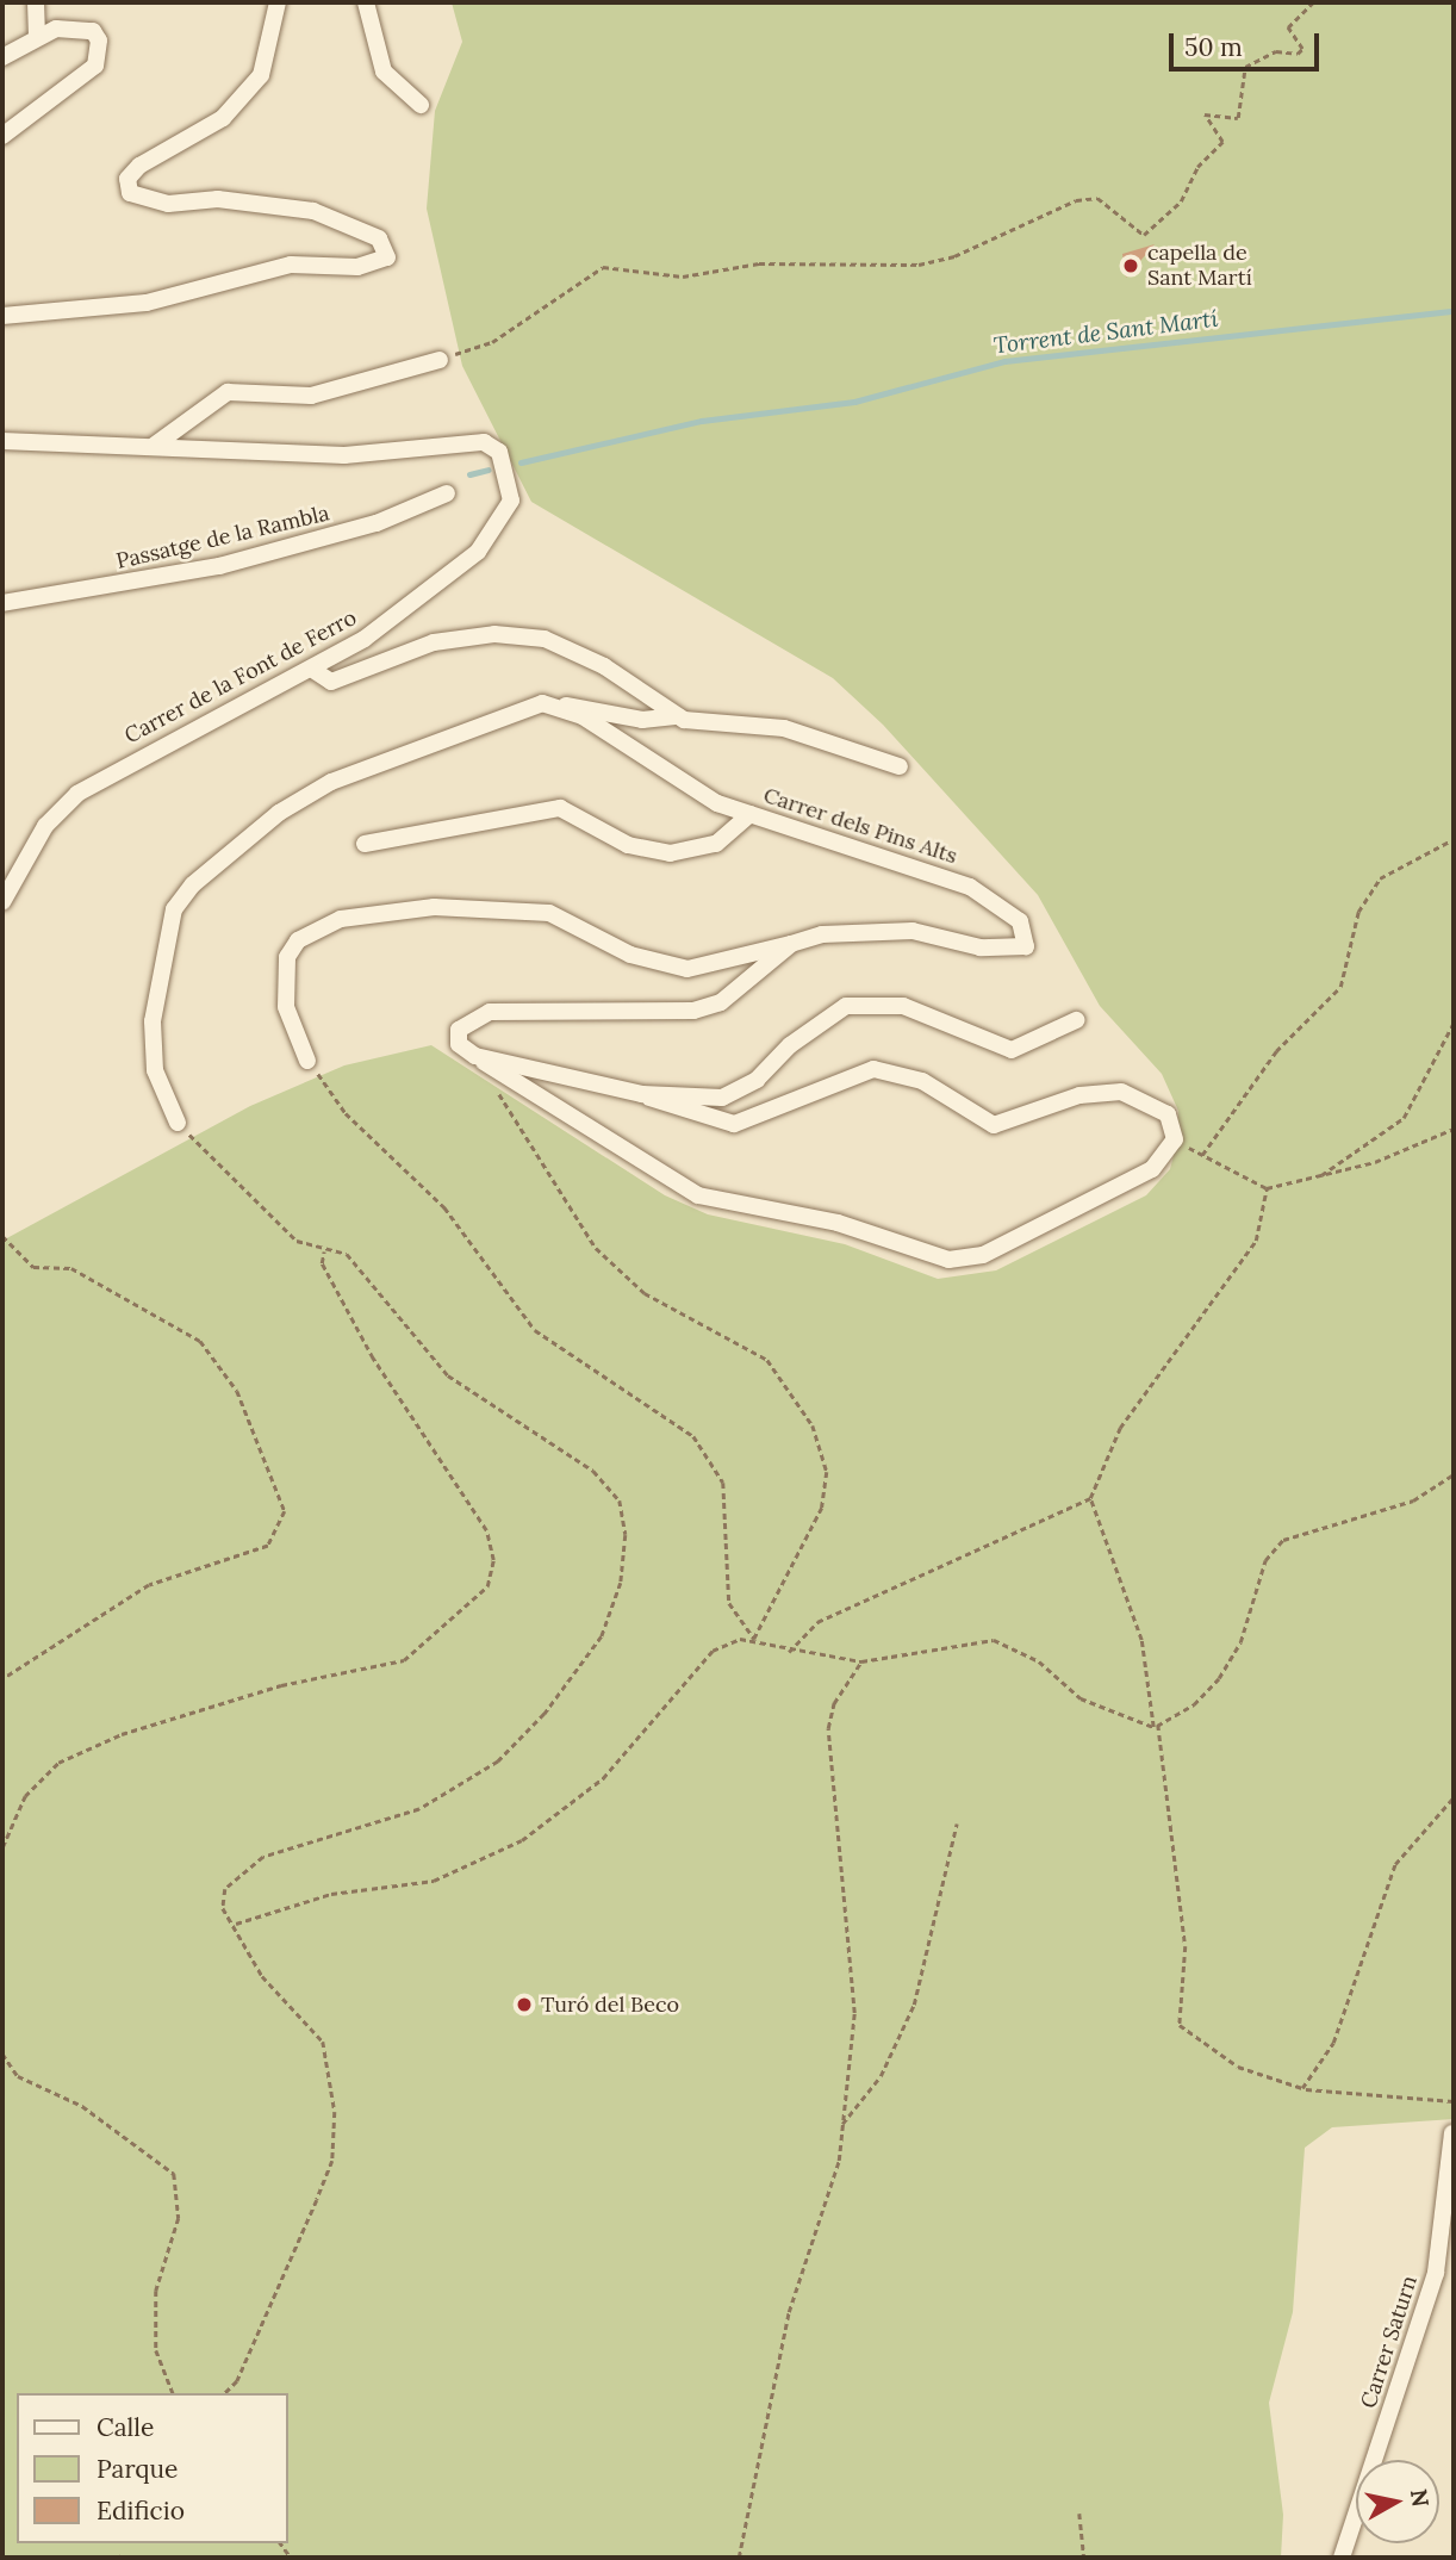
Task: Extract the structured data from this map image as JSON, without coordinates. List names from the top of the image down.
{
  "streets": {
    "street": [
      "Passatge de la Rambla",
      "Carrer de la Font de Ferro",
      "Carrer dels Pins Alts",
      "Carrer Saturn"
    ]
  },
  "water": ["Torrent de Sant Martí"],
  "places": ["capella de Sant Martí", "Turó del Beco"],
  "legend": ["Calle", "Parque", "Edificio"],
  "scale_bar": "50 m",
  "north": "right"
}
